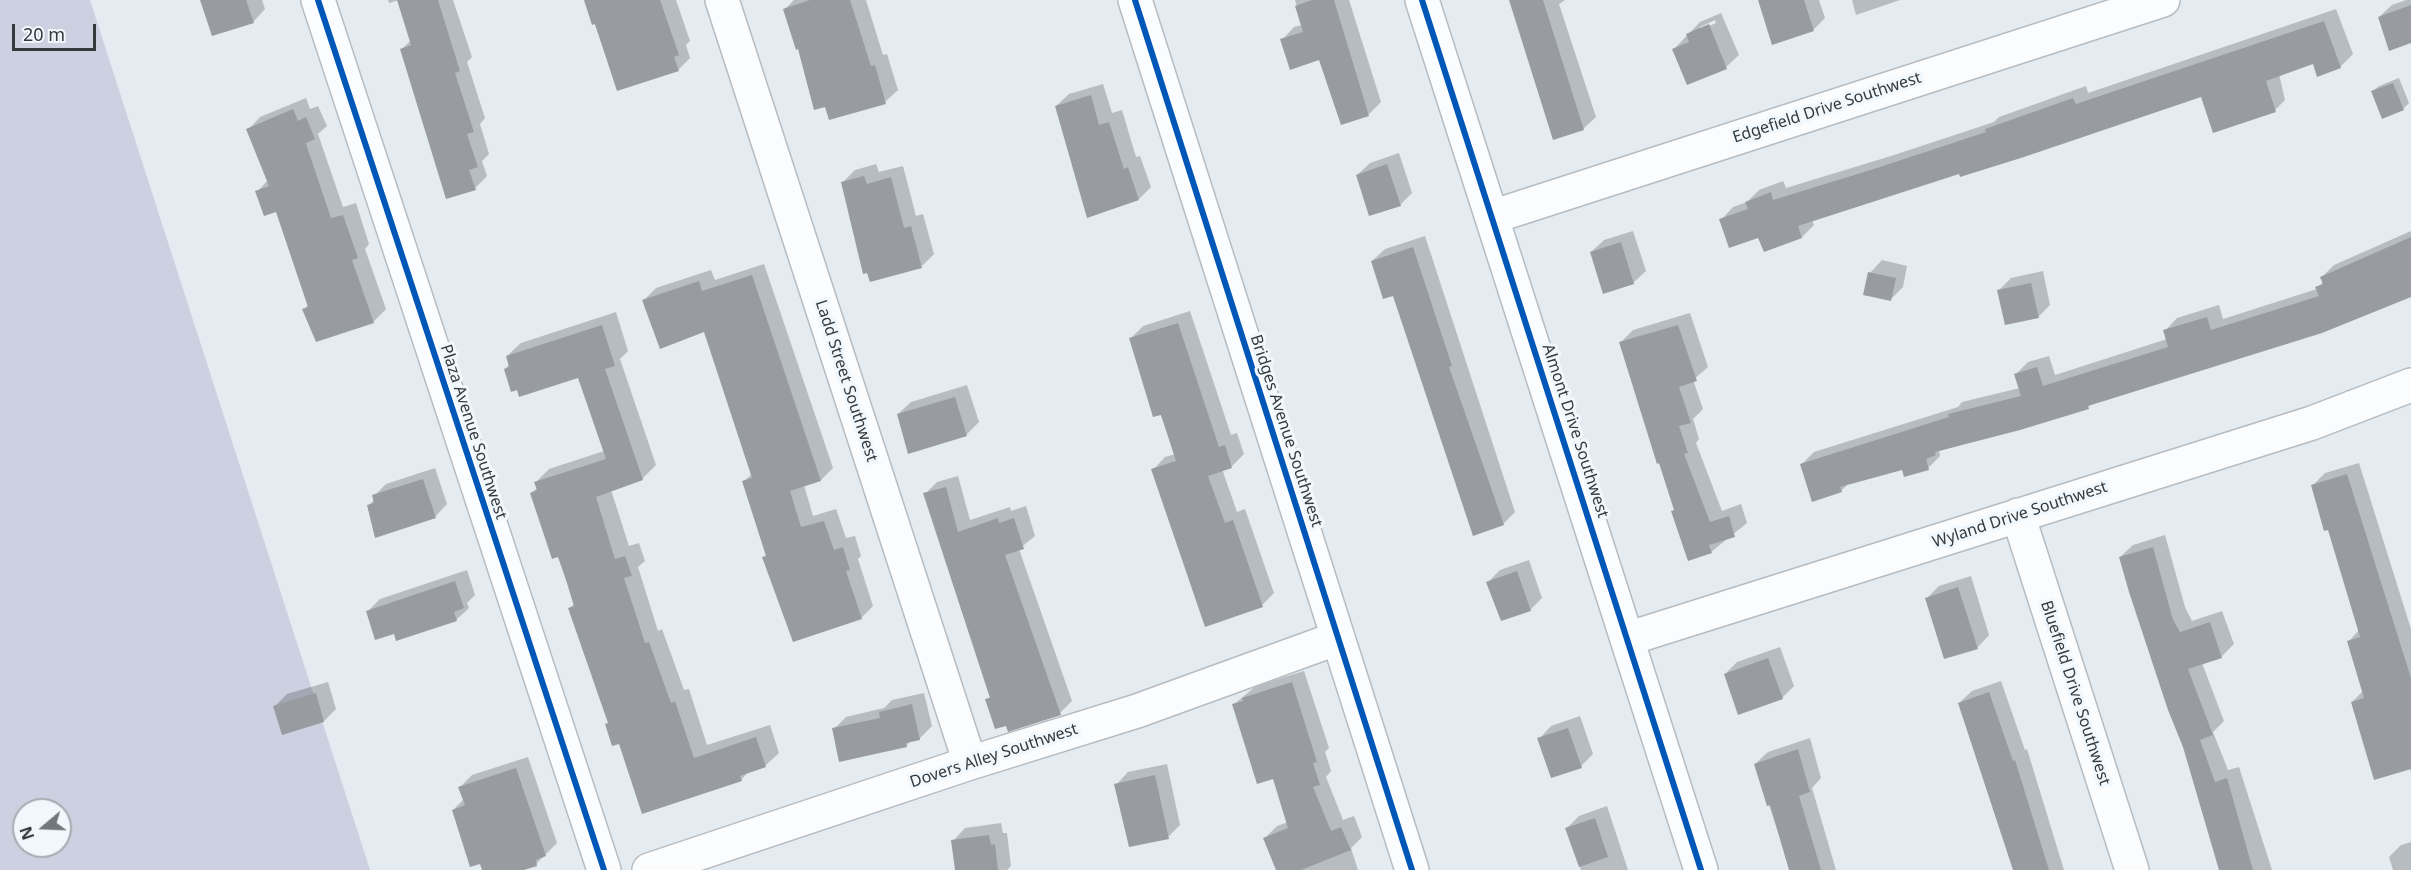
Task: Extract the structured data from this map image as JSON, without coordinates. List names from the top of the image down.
{
  "streets": {
    "street": [
      "Edgefield Drive Southwest",
      "Ladd Street Southwest",
      "Bridges Avenue Southwest",
      "Almont Drive Southwest",
      "Plaza Avenue Southwest",
      "Wyland Drive Southwest",
      "Bluefield Drive Southwest",
      "Dovers Alley Southwest"
    ]
  },
  "crossings": [
    ["Edgefield Drive Southwest", "Almont Drive Southwest"],
    ["Ladd Street Southwest", "Dovers Alley Southwest"],
    ["Bridges Avenue Southwest", "Dovers Alley Southwest"],
    ["Almont Drive Southwest", "Wyland Drive Southwest"],
    ["Wyland Drive Southwest", "Bluefield Drive Southwest"]
  ],
  "scale_bar": "20 m",
  "north": "left"
}
